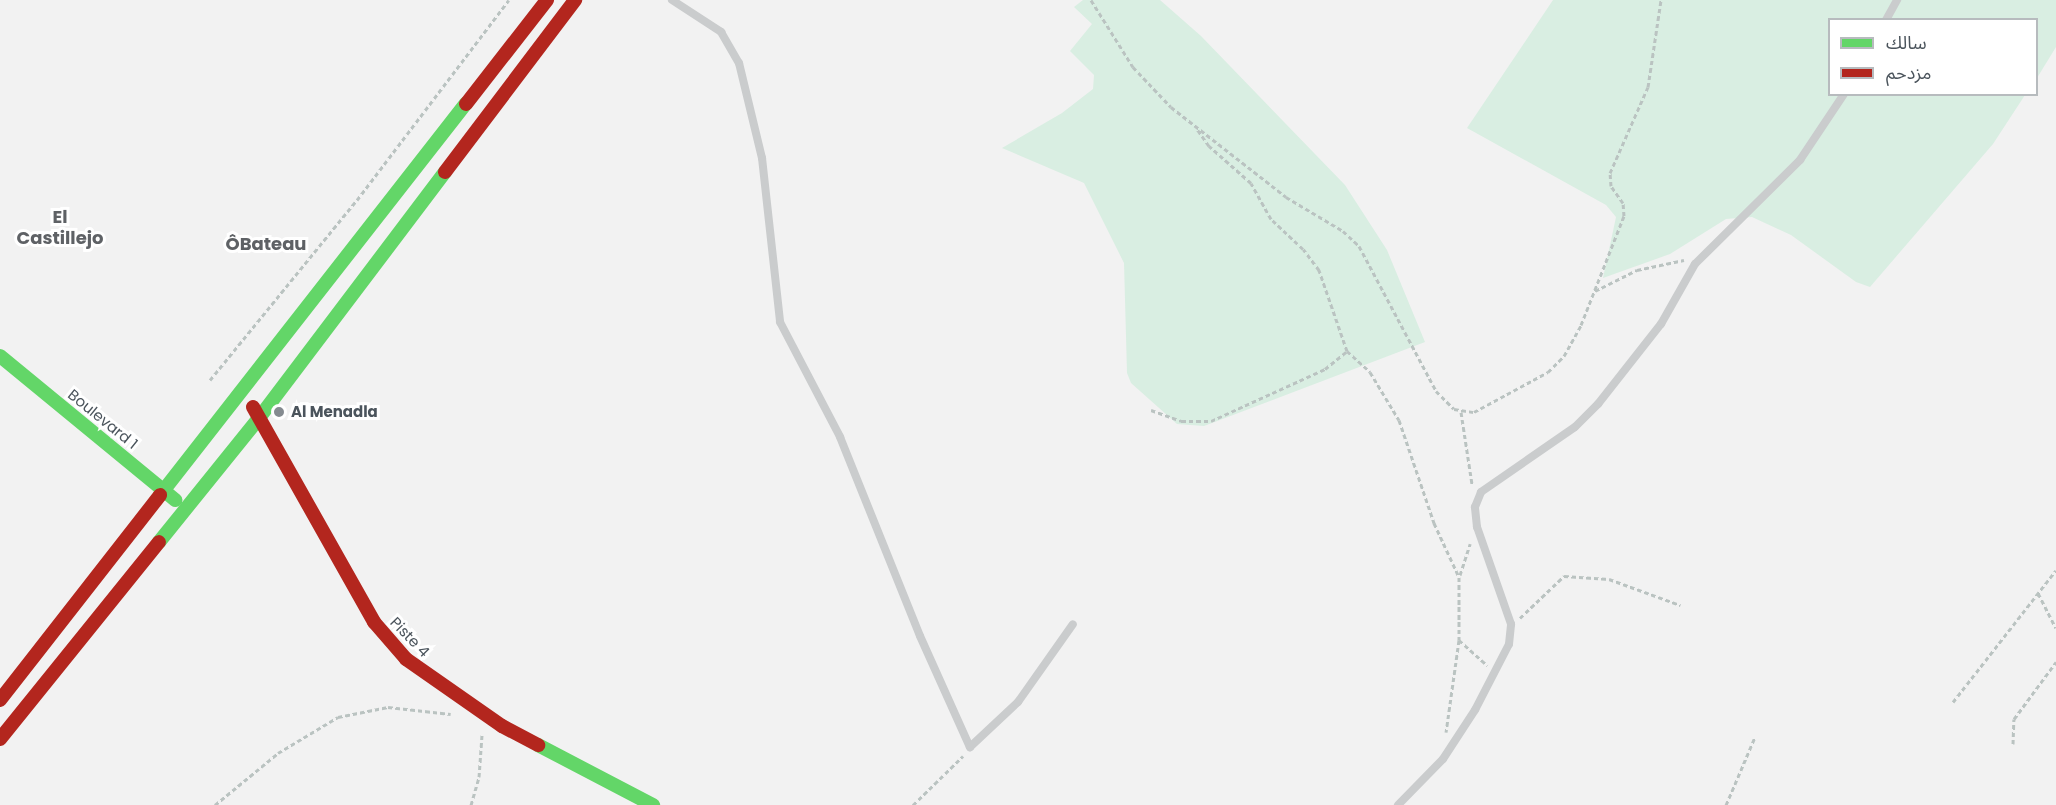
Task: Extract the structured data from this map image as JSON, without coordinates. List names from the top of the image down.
{
  "streets": {
    "main road": ["Boulevard 1", "Piste 4"]
  },
  "districts": ["El Castillejo", "ÔBateau"],
  "places": ["Al Menadla"],
  "legend": ["سالك", "مزدحم"]
}
